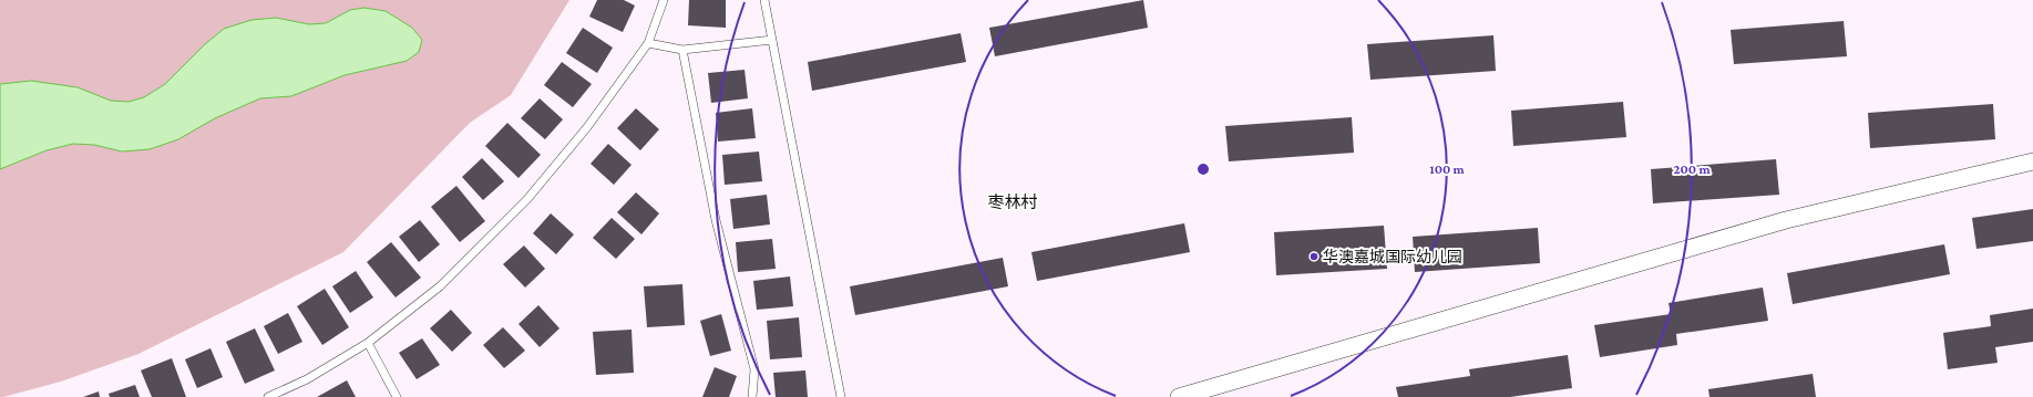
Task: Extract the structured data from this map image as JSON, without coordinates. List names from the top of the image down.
{
  "districts": ["枣林村"],
  "places": ["华澳嘉城国际幼儿园"],
  "rings": ["100 m", "200 m"]
}
